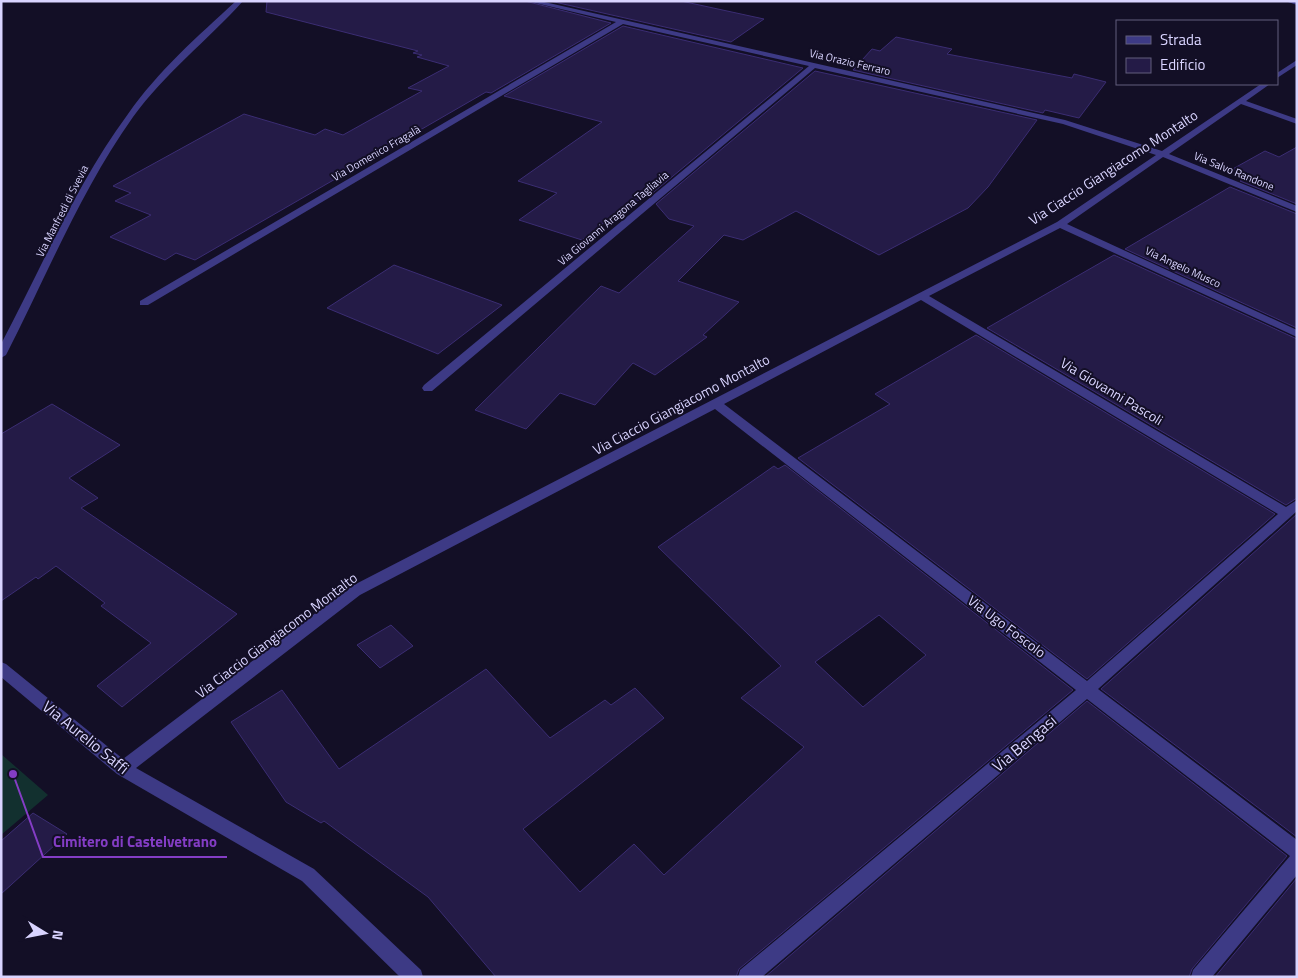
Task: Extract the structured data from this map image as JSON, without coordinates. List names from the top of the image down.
{
  "streets": {
    "street": [
      "Via Orazio Ferraro",
      "Via Domenico Fragalà",
      "Via Ciaccio Giangiacomo Montalto",
      "Via Salvo Randone",
      "Via Manfredi di Svevia",
      "Via Giovanni Aragona Tagliavia",
      "Via Angelo Musco",
      "Via Giovanni Pascoli",
      "Via Ugo Foscolo",
      "Via Aurelio Saffi",
      "Via Bengasi"
    ]
  },
  "crossings": [
    ["Via Orazio Ferraro", "Via Domenico Fragalà"],
    ["Via Orazio Ferraro", "Via Ciaccio Giangiacomo Montalto"],
    ["Via Orazio Ferraro", "Via Salvo Randone"],
    ["Via Orazio Ferraro", "Via Giovanni Aragona Tagliavia"],
    ["Via Ciaccio Giangiacomo Montalto", "Via Salvo Randone"],
    ["Via Ciaccio Giangiacomo Montalto", "Via Angelo Musco"],
    ["Via Ciaccio Giangiacomo Montalto", "Via Giovanni Pascoli"],
    ["Via Ciaccio Giangiacomo Montalto", "Via Ugo Foscolo"],
    ["Via Ciaccio Giangiacomo Montalto", "Via Aurelio Saffi"],
    ["Via Giovanni Pascoli", "Via Bengasi"],
    ["Via Ugo Foscolo", "Via Bengasi"]
  ],
  "places": ["Cimitero di Castelvetrano"],
  "legend": ["Strada", "Edificio"],
  "north": "right"
}
